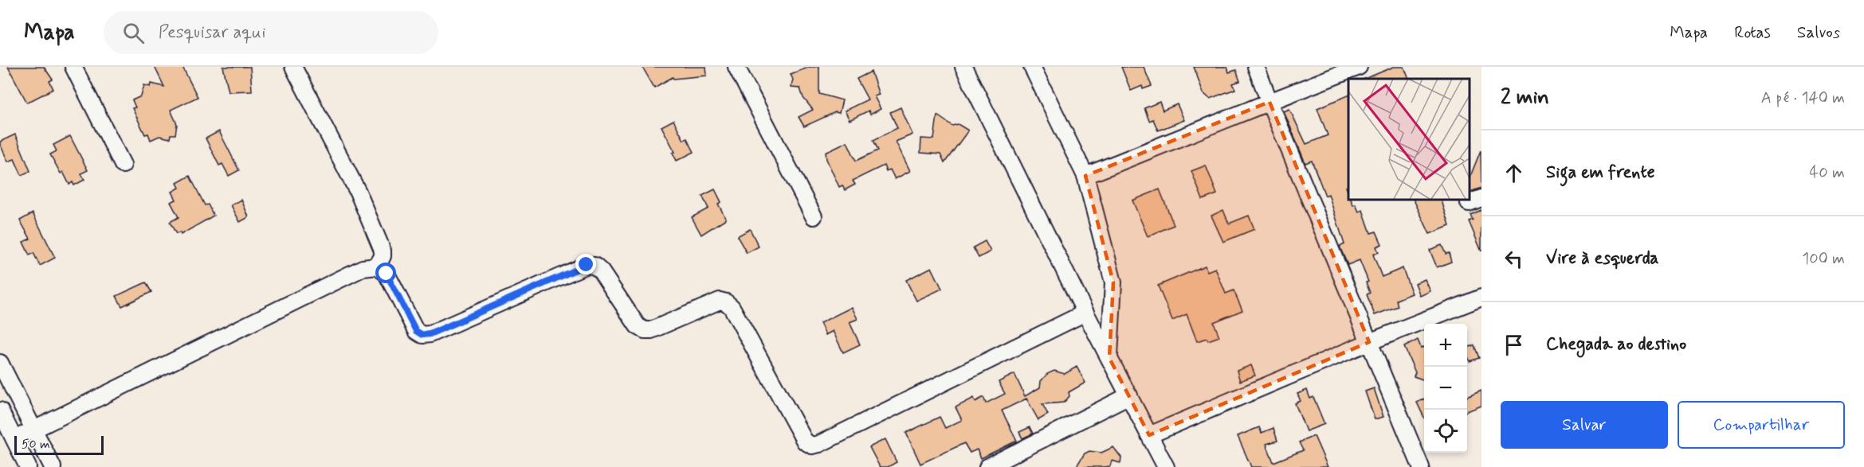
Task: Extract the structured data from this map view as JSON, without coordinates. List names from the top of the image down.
{
  "scale_bar": "50 m",
  "page": {
    "header": "Mapa",
    "search": "Pesquisar aqui",
    "nav": ["Mapa", "Rotas", "Salvos"],
    "heading": ["2 min", "A pé · 140 m"],
    "list": [
      ["Siga em frente", "40 m"],
      ["Vire à esquerda", "100 m"],
      "Chegada ao destino"
    ],
    "map_buttons": ["+", "−"],
    "buttons": ["Salvar", "Compartilhar"],
    "scale": "50 m"
  }
}
